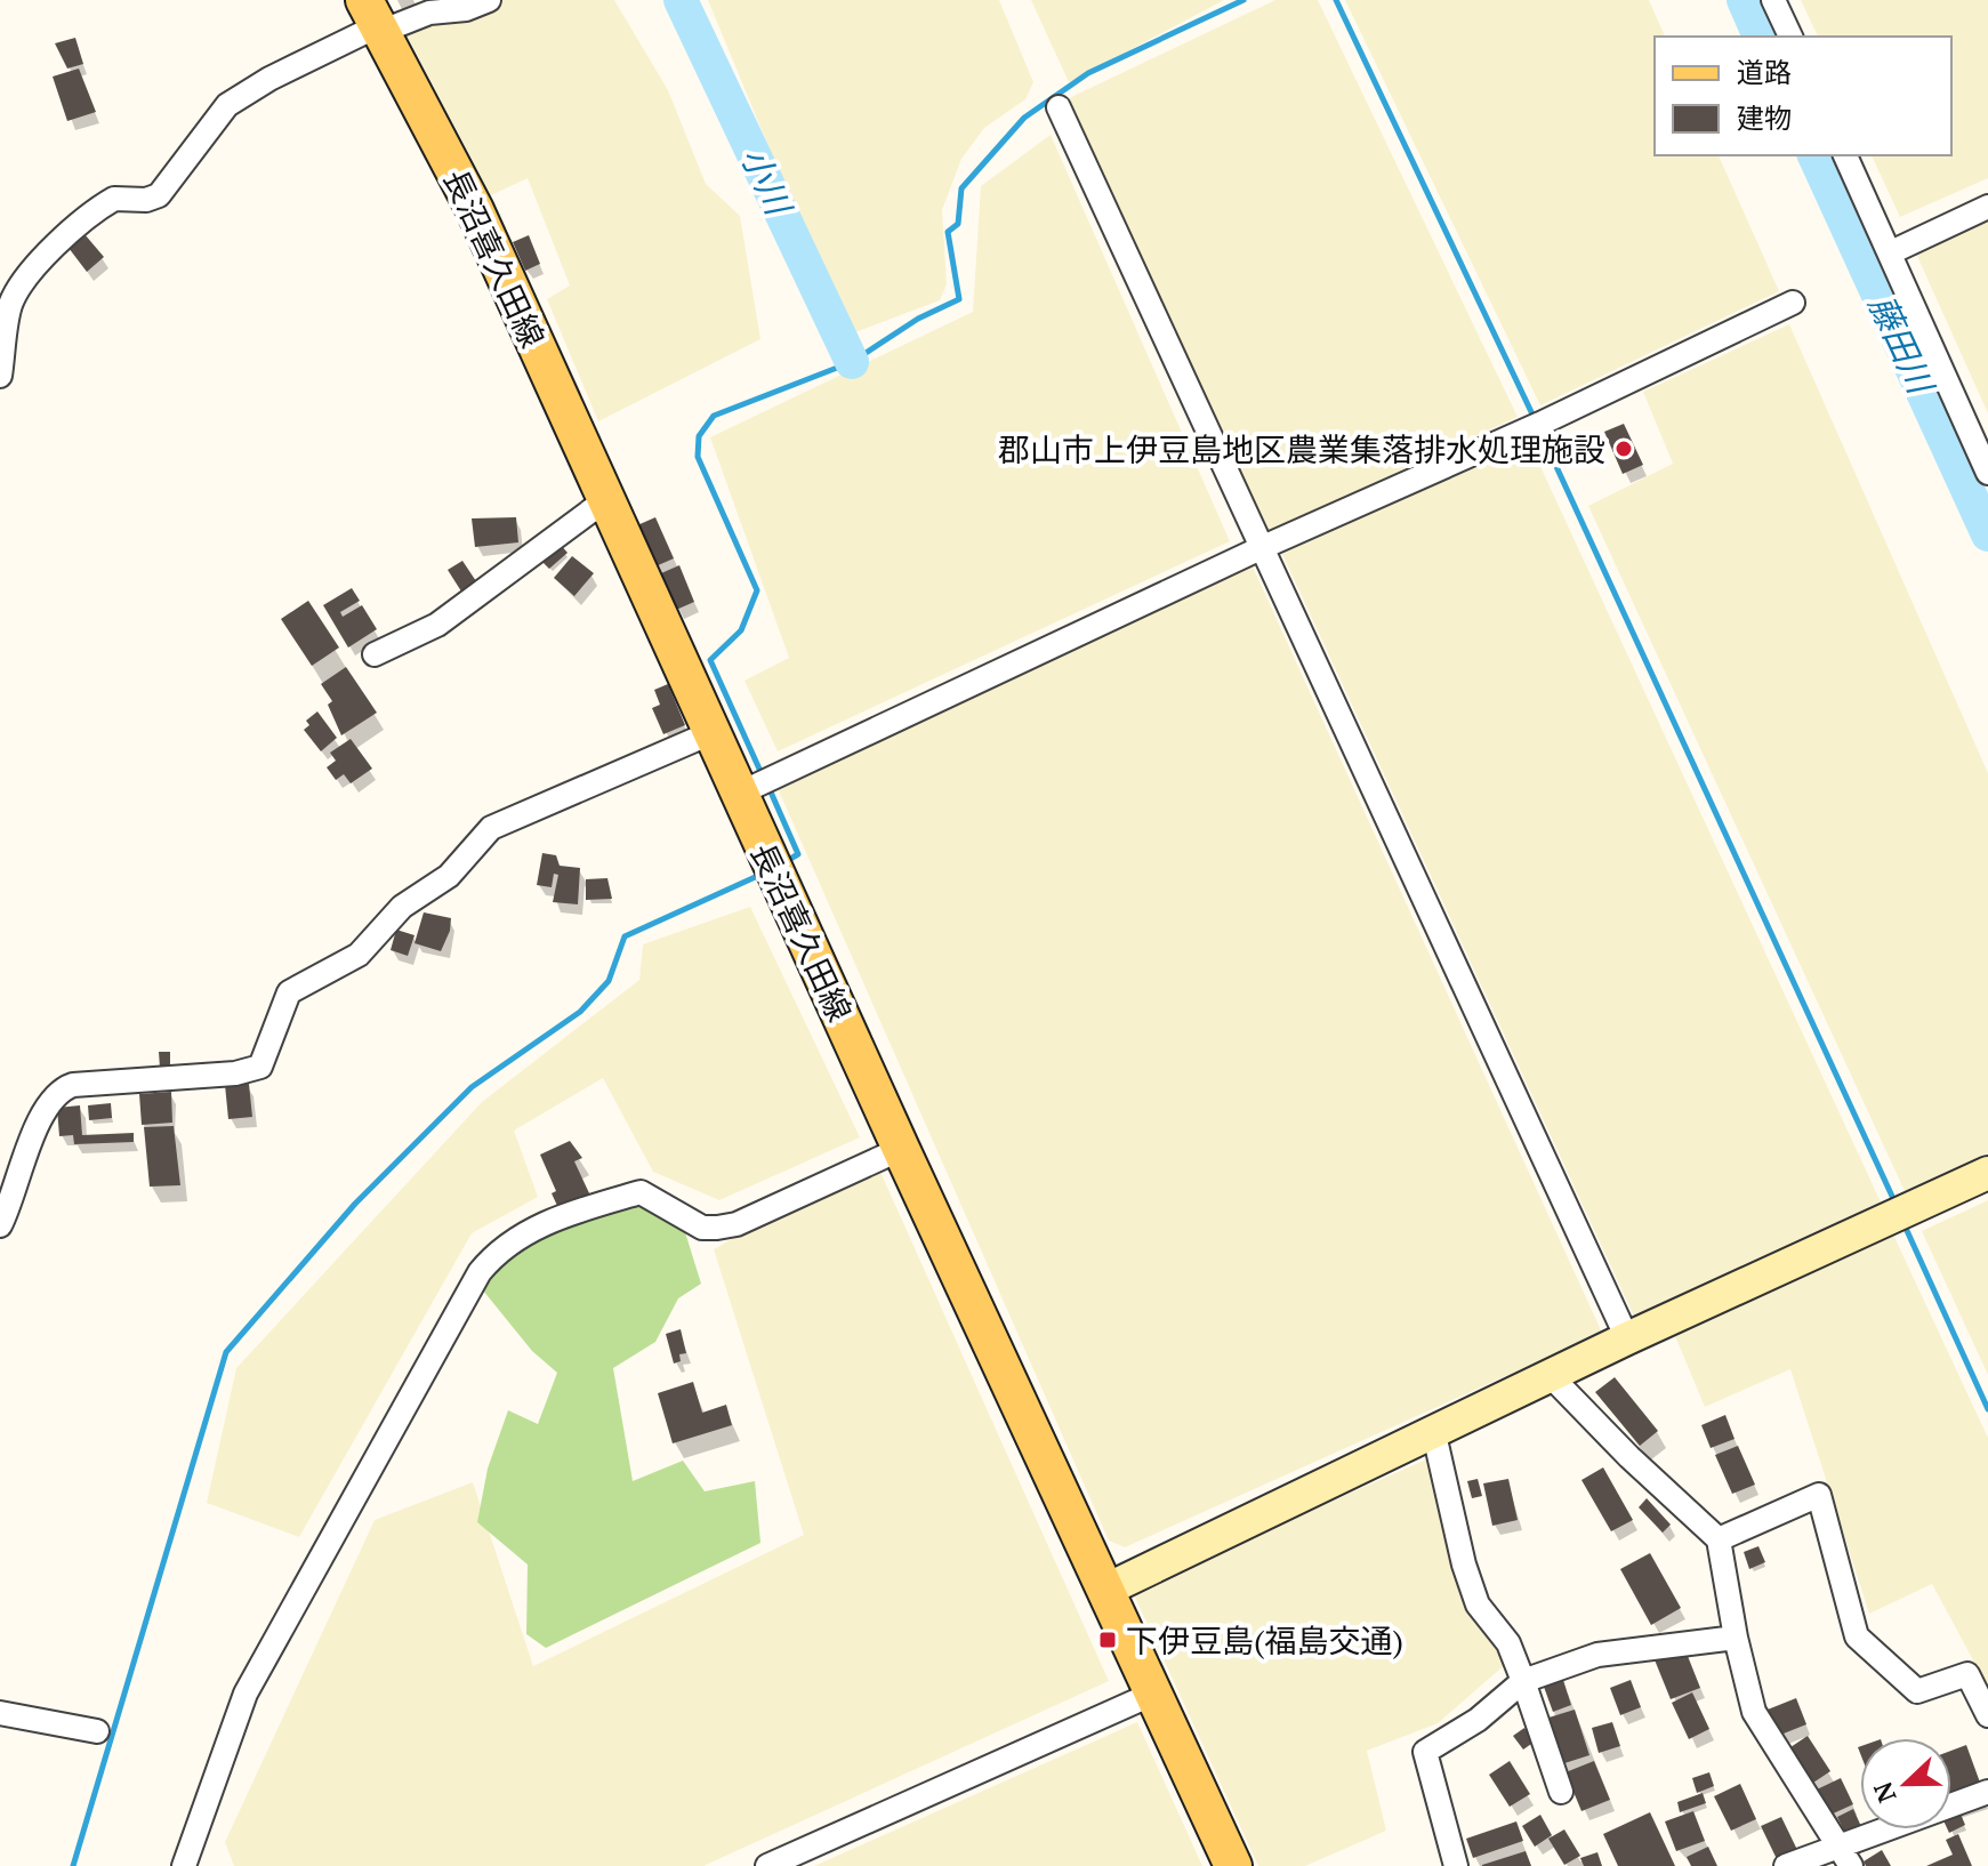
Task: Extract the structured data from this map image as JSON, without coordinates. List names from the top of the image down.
{
  "streets": {
    "main road": ["長沼喜久田線"]
  },
  "water": ["小川", "藤田川"],
  "places": {
    "other": ["郡山市上伊豆島地区農業集落排水処理施設"],
    "transit": ["下伊豆島(福島交通)"]
  },
  "legend": ["道路", "建物"],
  "north": "left"
}
